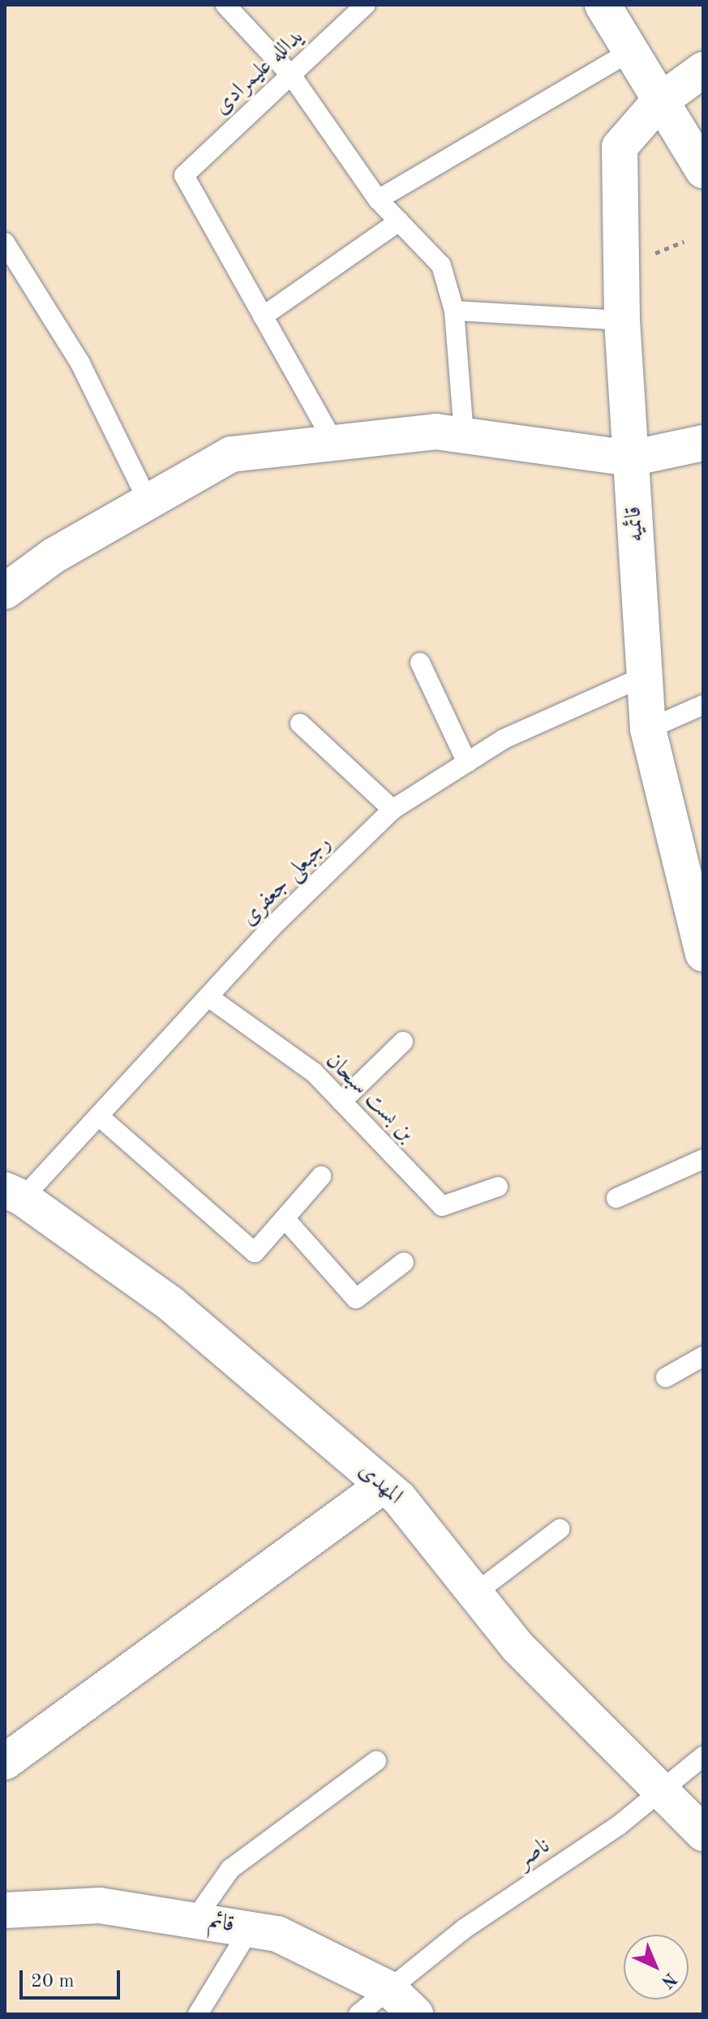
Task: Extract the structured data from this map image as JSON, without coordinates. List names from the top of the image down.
{
  "streets": {
    "street": ["قائمیه", "المهدی", "قائم"],
    "lane": [
      "یدالله علیمرادی",
      "رجبعلی جعفری",
      "بن بست سبحان",
      "ناصر"
    ]
  },
  "crossings": [
    ["قائمیه", "رجبعلی جعفری"],
    ["رجبعلی جعفری", "بن بست سبحان"],
    ["رجبعلی جعفری", "المهدی"],
    ["المهدی", "ناصر"],
    ["ناصر", "قائم"]
  ],
  "scale_bar": "20 m",
  "north": "bottom right"
}
